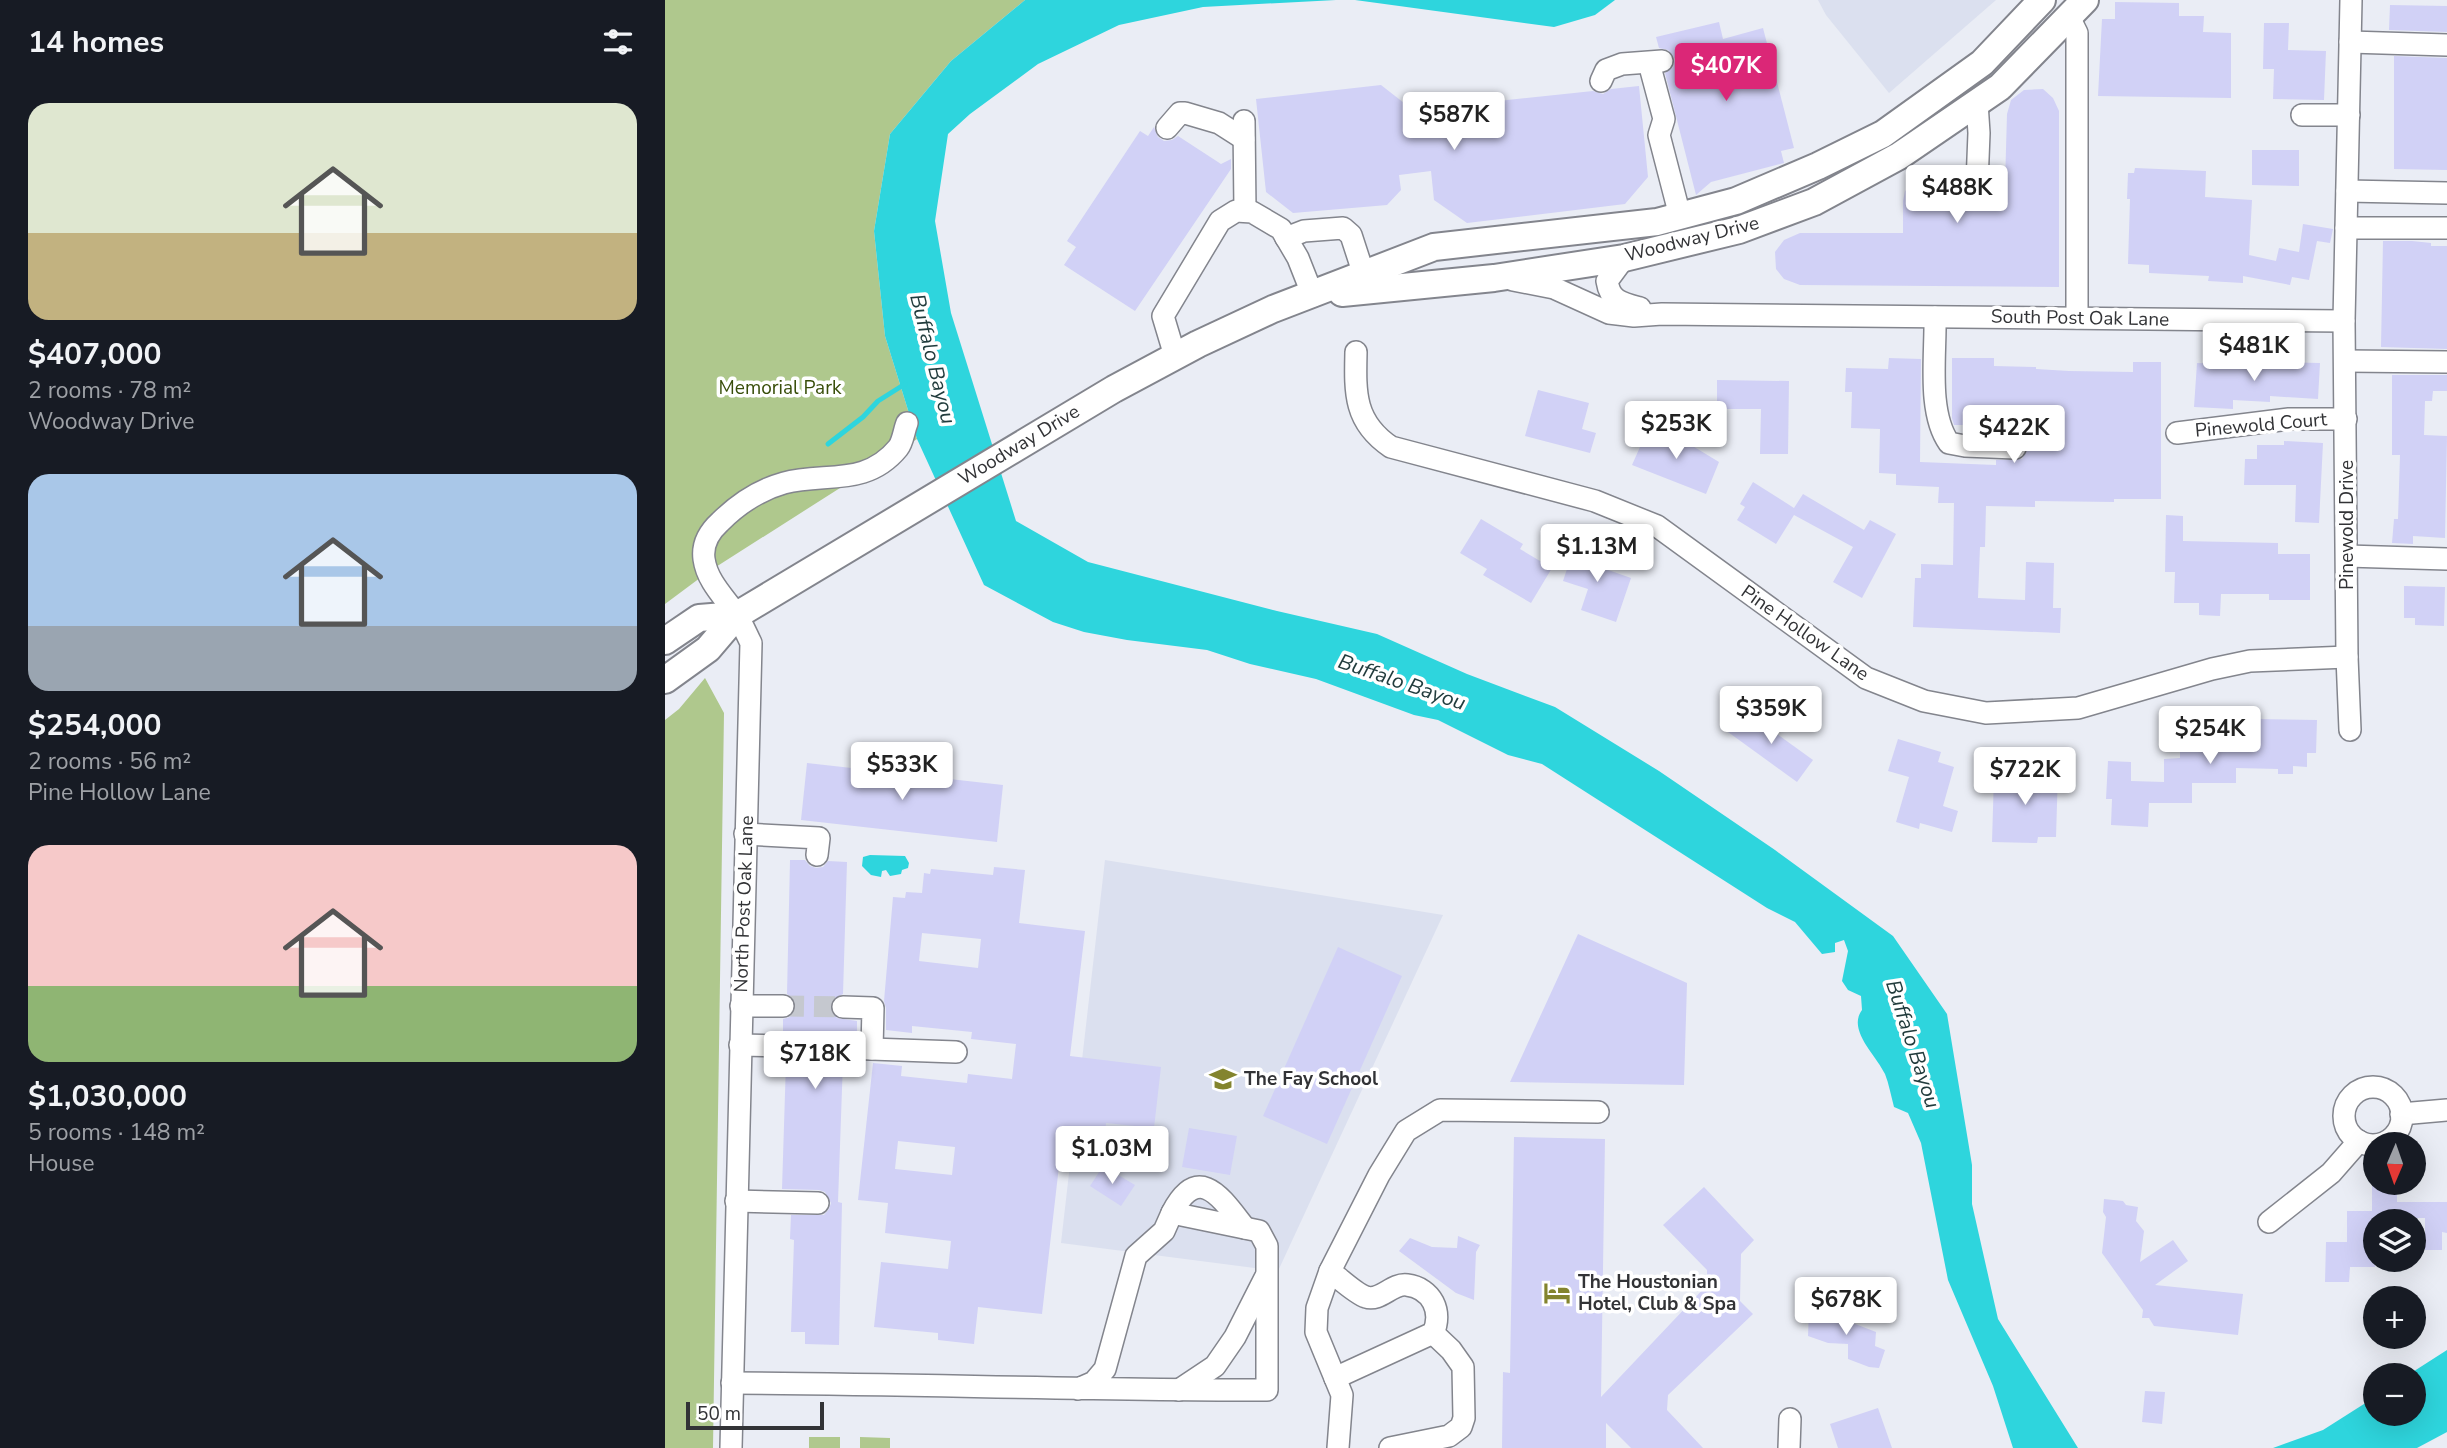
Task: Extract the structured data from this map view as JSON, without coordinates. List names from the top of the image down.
{
  "streets": {
    "main road": ["Woodway Drive"],
    "street": [
      "South Post Oak Lane",
      "Pinewold Court",
      "Pinewold Drive",
      "Pine Hollow Lane",
      "North Post Oak Lane"
    ]
  },
  "crossings": [
    ["Woodway Drive", "South Post Oak Lane"],
    ["Woodway Drive", "North Post Oak Lane"],
    ["South Post Oak Lane", "Pinewold Drive"],
    ["Pinewold Court", "Pinewold Drive"],
    ["Pinewold Drive", "Pine Hollow Lane"]
  ],
  "water": ["Buffalo Bayou"],
  "parks": ["Memorial Park"],
  "places": {
    "school or university": ["The Fay School"],
    "hotel": ["The Houstonian Hotel, Club & Spa"]
  },
  "scale_bar": "50 m",
  "north": "bottom",
  "page": {
    "heading": "14 homes",
    "price": [
      "$407K",
      "$587K",
      "$488K",
      "$481K",
      "$253K",
      "$422K",
      "$1.13M",
      "$359K",
      "$254K",
      "$533K",
      "$722K",
      "$718K",
      "$1.03M",
      "$678K"
    ],
    "list": [
      {
        "name": "$407,000",
        "note": "2 rooms · 78 m² · Woodway Drive"
      },
      {
        "name": "$254,000",
        "note": "2 rooms · 56 m² · Pine Hollow Lane"
      },
      {
        "name": "$1,030,000",
        "note": "5 rooms · 148 m² · House"
      }
    ],
    "map_buttons": ["+", "−"],
    "scale": "50 m"
  }
}
